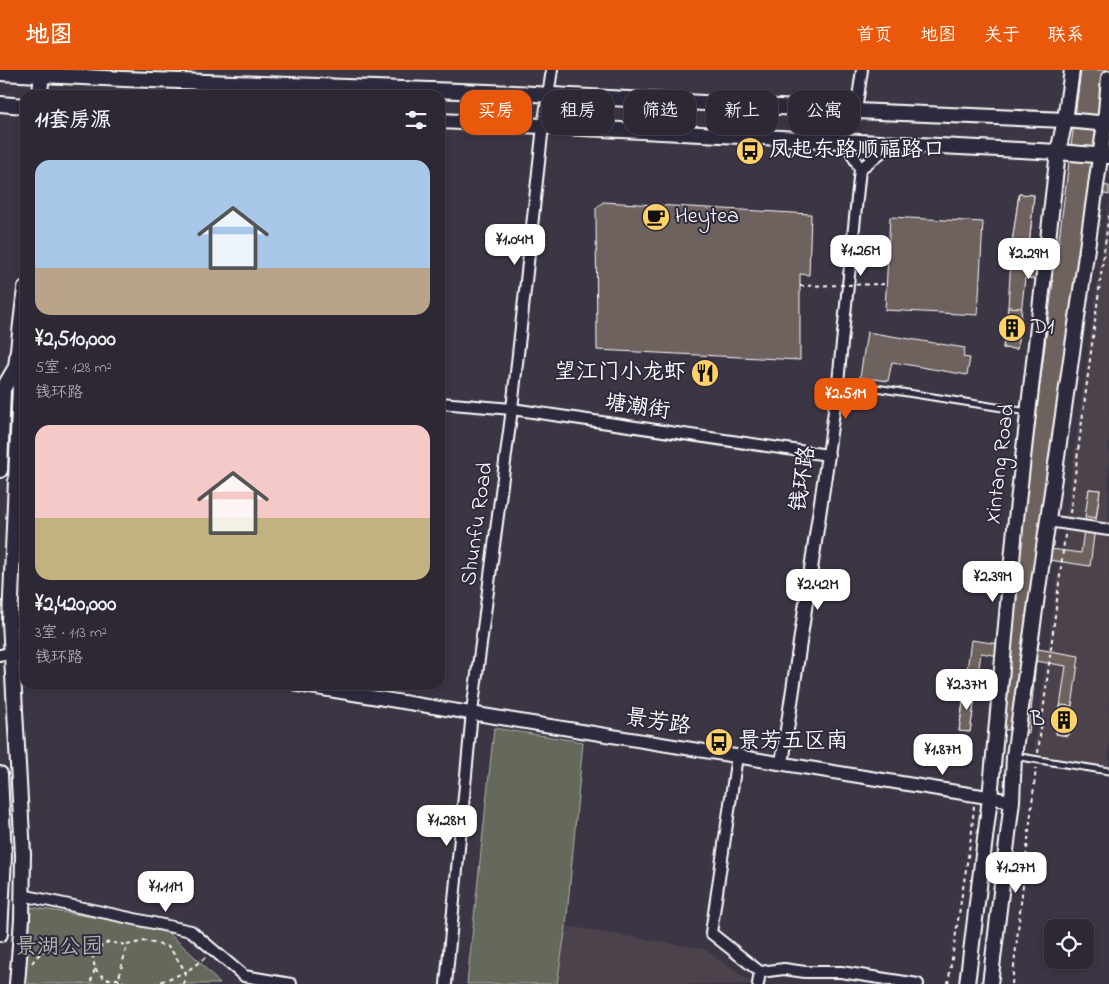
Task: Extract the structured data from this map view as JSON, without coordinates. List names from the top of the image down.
{
  "streets": {
    "main road": ["Xintang Road"],
    "street": [
      "塘潮街",
      "钱环路",
      "Shunfu Road",
      "景芳路"
    ]
  },
  "crossings": [
    ["塘潮街", "钱环路"],
    ["塘潮街", "Shunfu Road"],
    ["Xintang Road", "景芳路"],
    ["钱环路", "景芳路"],
    ["Shunfu Road", "景芳路"]
  ],
  "parks": ["景湖公园"],
  "places": {
    "bus stop": ["凤起东路顺福路口", "景芳五区南"],
    "cafe": ["Heytea"],
    "building": ["D1", "B"],
    "restaurant": ["望江门小龙虾"]
  },
  "page": {
    "header": "地图",
    "nav": [
      "首页",
      "地图",
      "关于",
      "联系"
    ],
    "chip": [
      "买房",
      "租房",
      "筛选",
      "新上",
      "公寓"
    ],
    "heading": "11套房源",
    "list": [
      {
        "name": "¥2,510,000",
        "note": "5室 · 128 m² · 钱环路"
      },
      {
        "name": "¥2,420,000",
        "note": "3室 · 113 m² · 钱环路"
      }
    ],
    "price": [
      "¥1.04M",
      "¥1.26M",
      "¥2.29M",
      "¥2.51M",
      "¥2.39M",
      "¥2.42M",
      "¥2.37M",
      "¥1.87M",
      "¥1.28M",
      "¥1.27M",
      "¥1.11M"
    ]
  }
}
